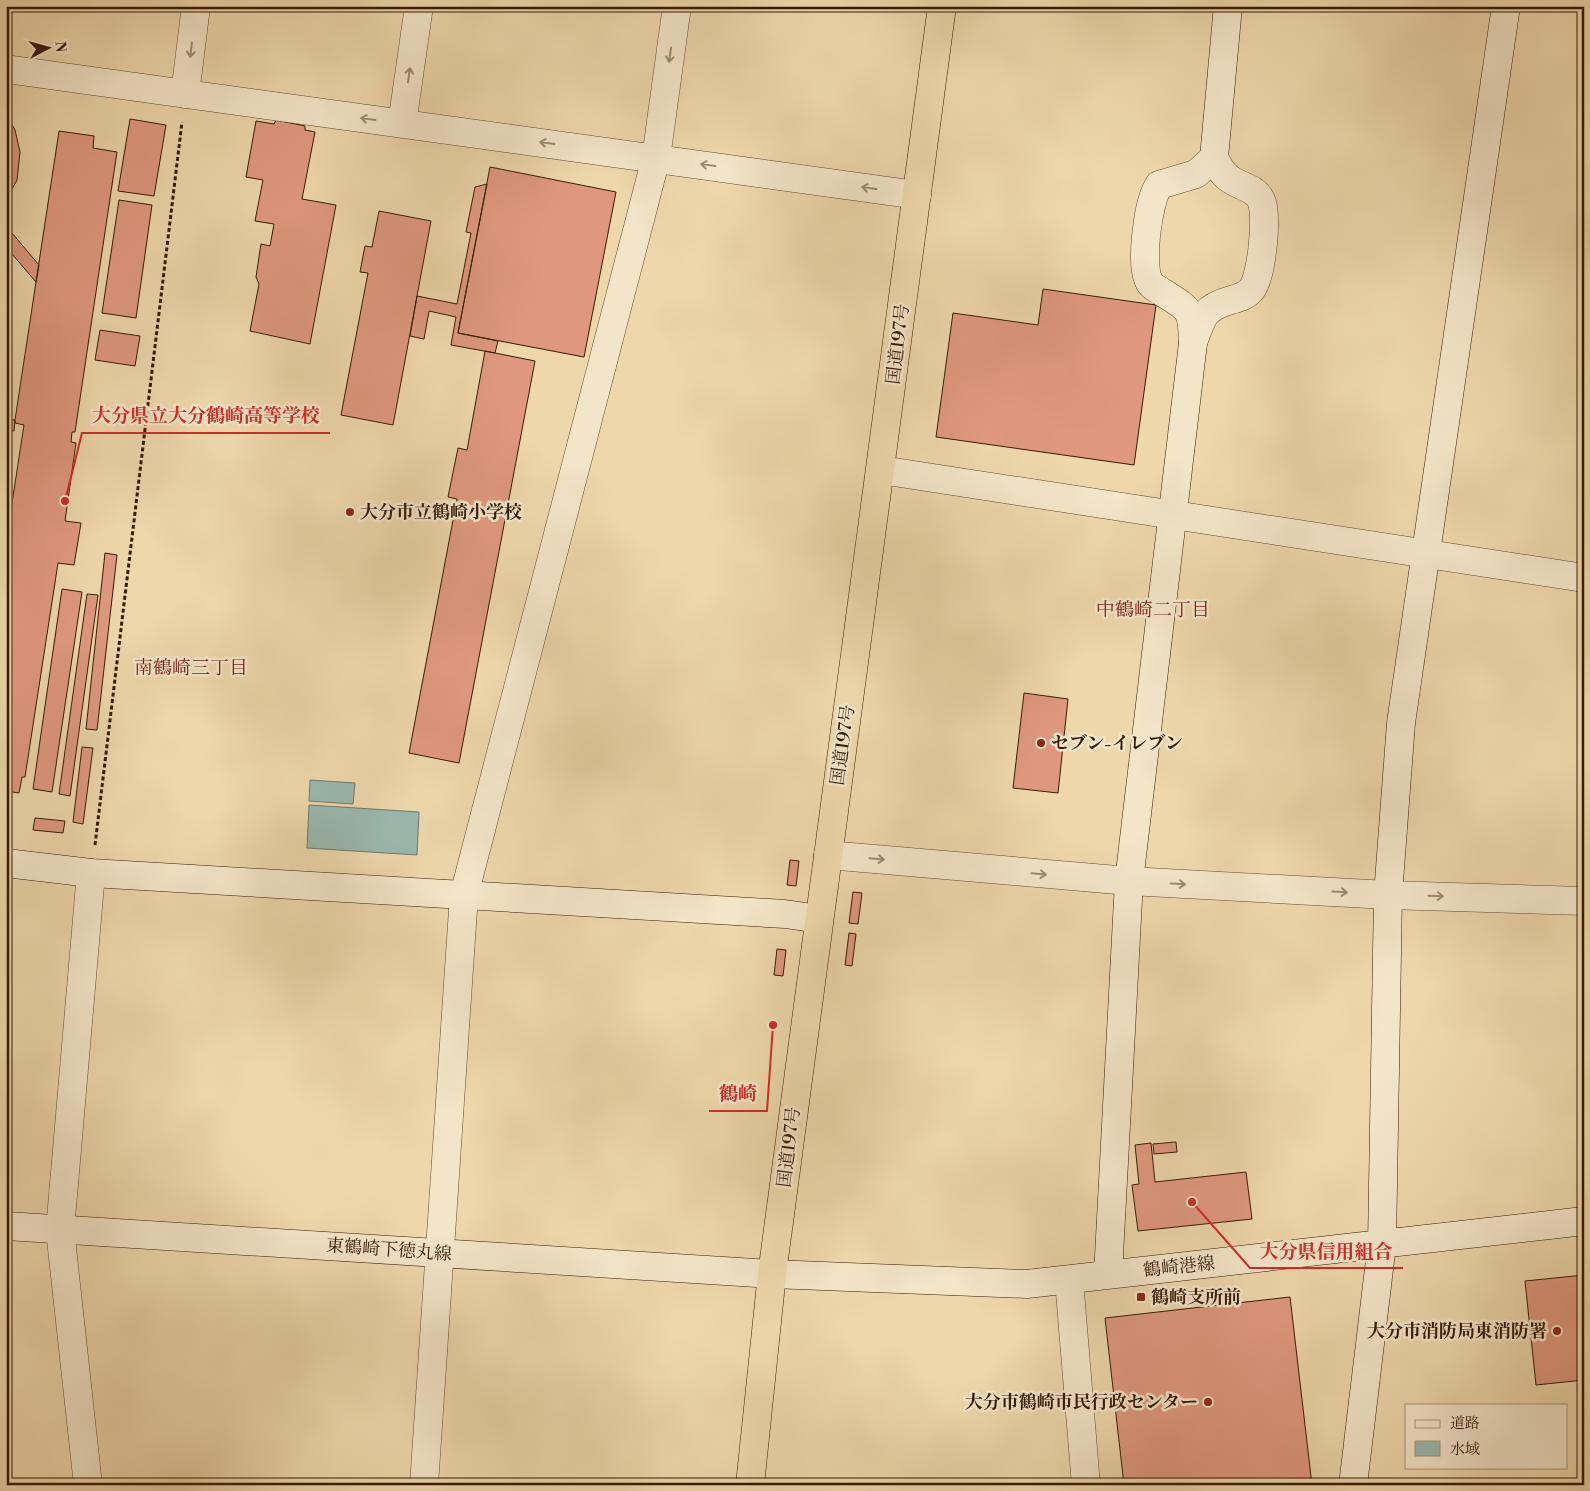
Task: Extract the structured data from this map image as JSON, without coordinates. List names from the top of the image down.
{
  "streets": {
    "highway": ["国道197号"],
    "street": ["東鶴崎下徳丸線", "鶴崎港線"]
  },
  "crossings": [
    ["国道197号", "東鶴崎下徳丸線"],
    ["国道197号", "鶴崎港線"],
    ["東鶴崎下徳丸線", "鶴崎港線"]
  ],
  "districts": ["中鶴崎二丁目", "南鶴崎三丁目"],
  "places": {
    "other": [
      "大分県立大分鶴崎高等学校",
      "大分市立鶴崎小学校",
      "セブン-イレブン",
      "鶴崎",
      "大分県信用組合",
      "大分市消防局東消防署",
      "大分市鶴崎市民行政センター"
    ],
    "transit": ["鶴崎支所前"]
  },
  "legend": ["道路", "水域"],
  "north": "right"
}
